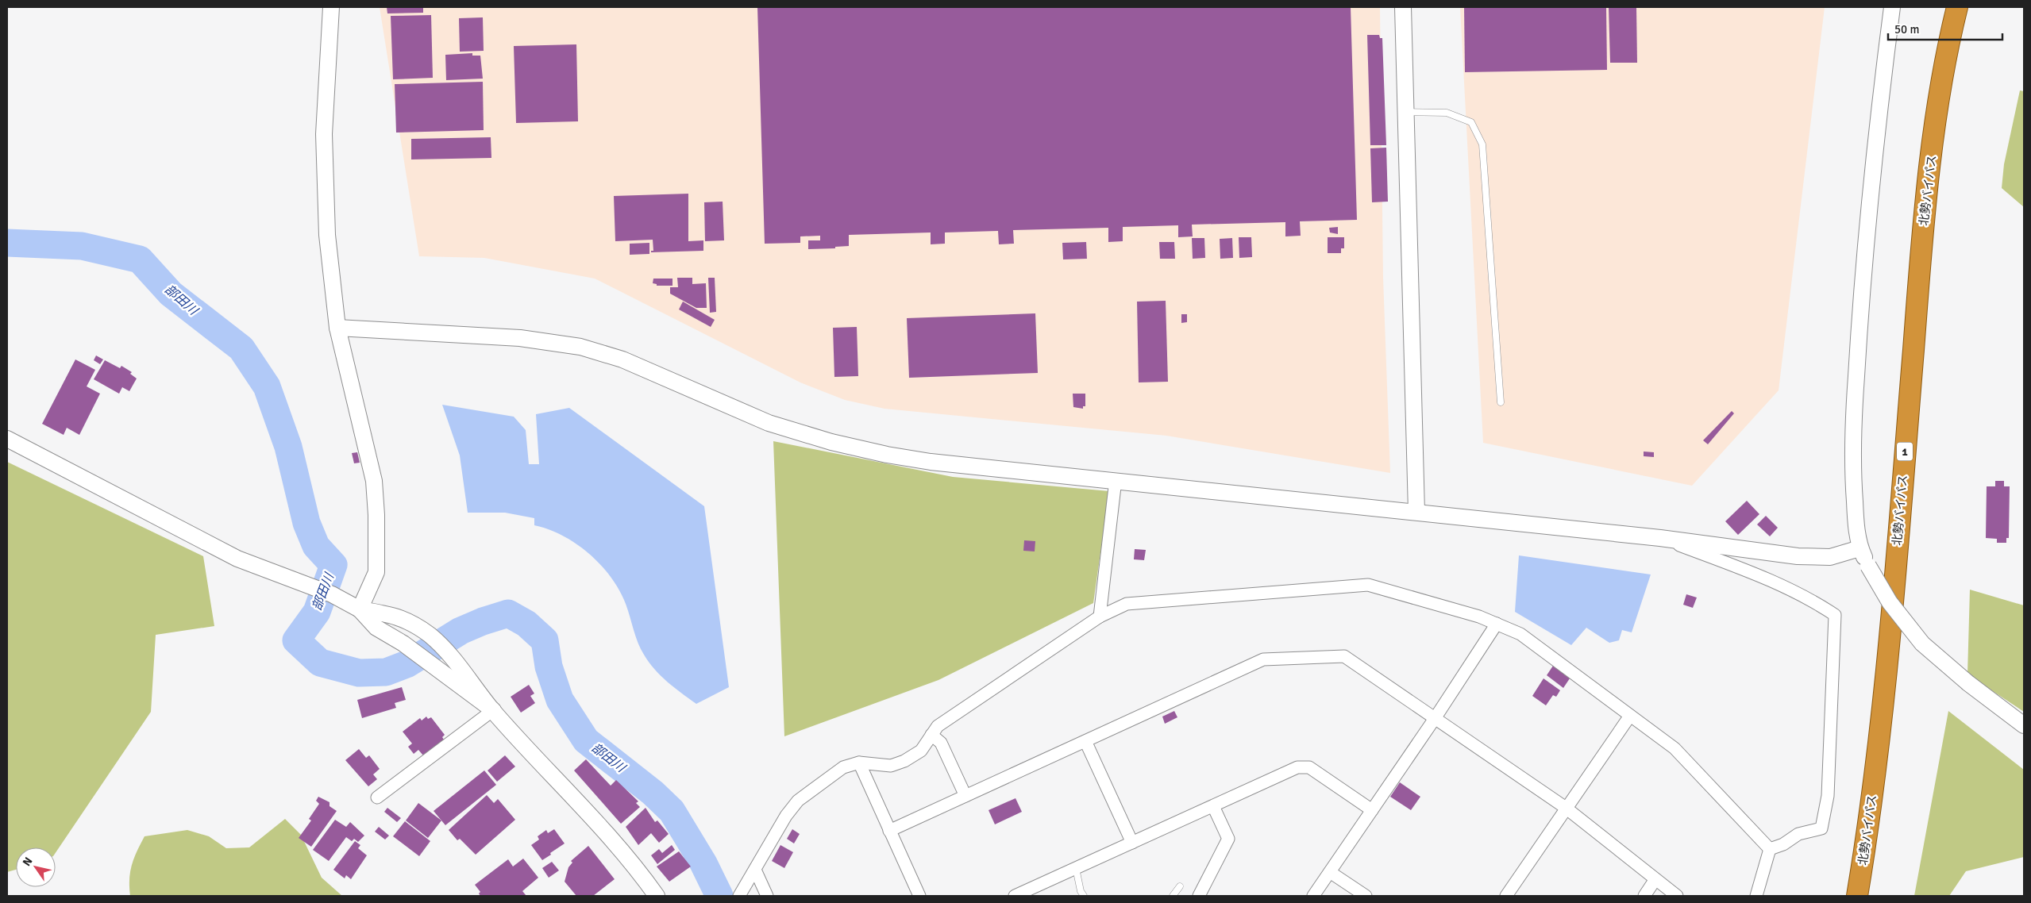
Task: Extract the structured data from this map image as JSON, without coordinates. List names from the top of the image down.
{
  "streets": {
    "highway": ["北勢バイパス", "1"]
  },
  "water": ["部田川"],
  "scale_bar": "50 m",
  "north": "top left"
}
